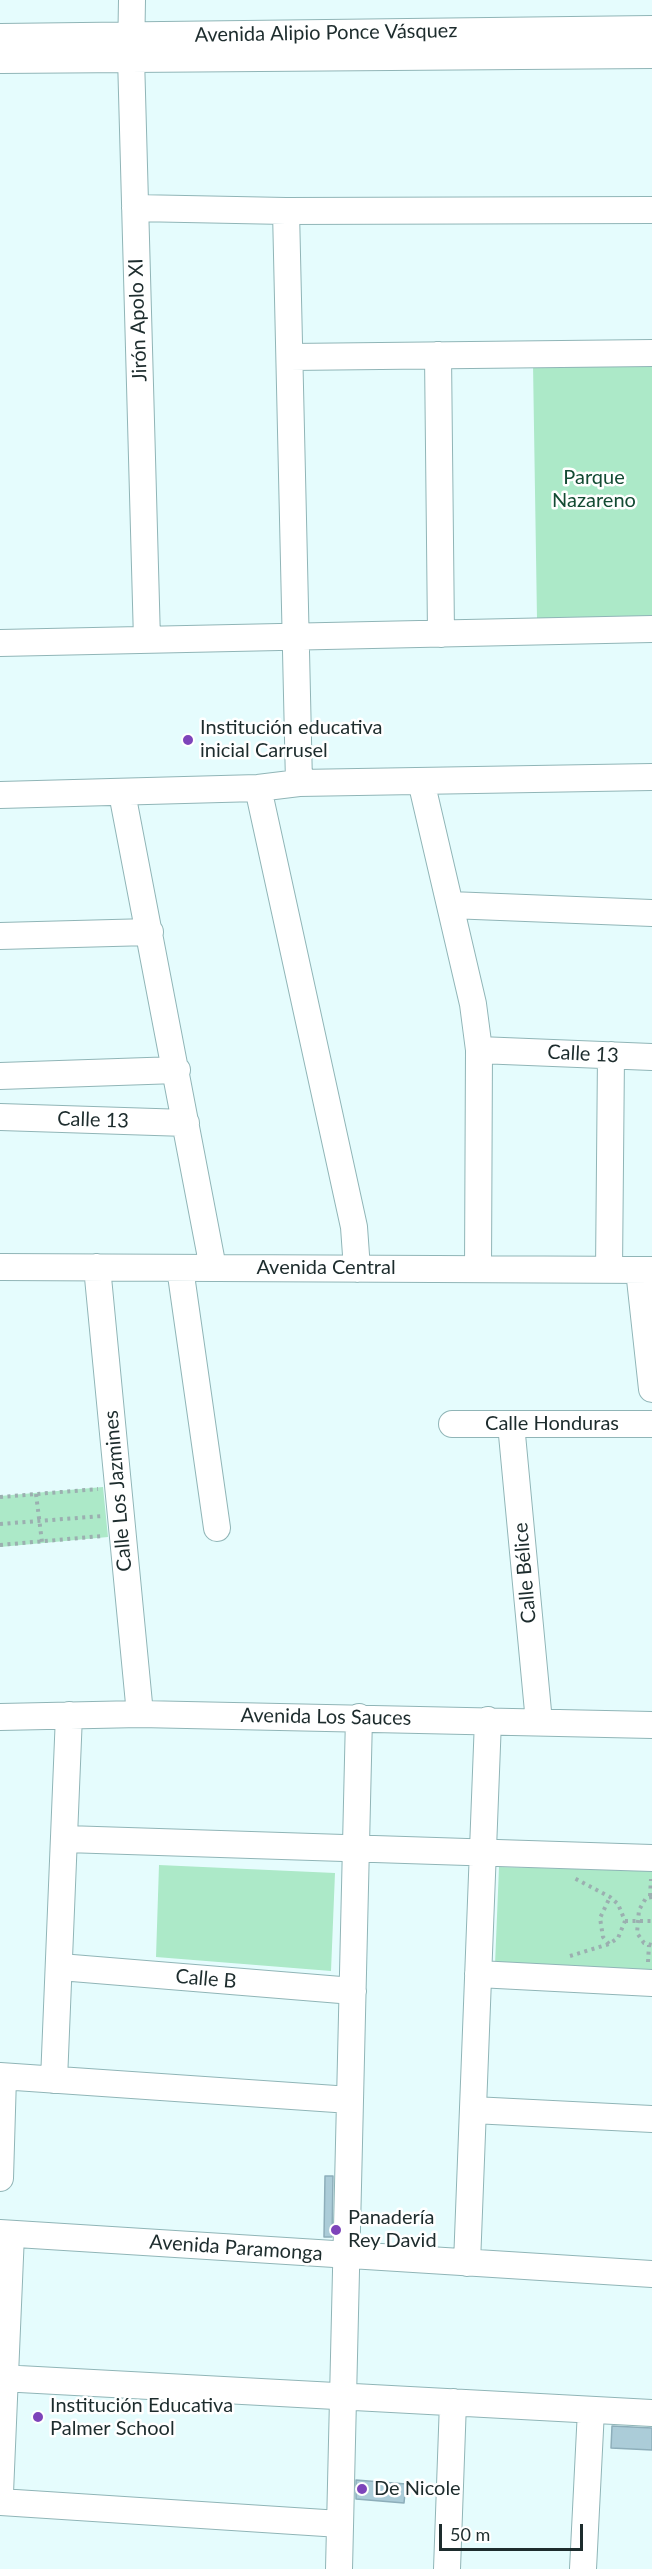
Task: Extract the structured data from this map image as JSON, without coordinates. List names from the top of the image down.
{
  "streets": {
    "street": [
      "Avenida Alipio Ponce Vásquez",
      "Jirón Apolo XI",
      "Calle 13",
      "Avenida Central",
      "Calle Honduras",
      "Calle Los Jazmines",
      "Calle Bélice",
      "Avenida Los Sauces",
      "Calle B",
      "Avenida Paramonga"
    ]
  },
  "crossings": [
    ["Avenida Alipio Ponce Vásquez", "Jirón Apolo XI"],
    ["Avenida Central", "Calle Los Jazmines"],
    ["Calle Honduras", "Calle Bélice"],
    ["Calle Los Jazmines", "Avenida Los Sauces"],
    ["Calle Bélice", "Avenida Los Sauces"]
  ],
  "parks": ["Parque Nazareno"],
  "places": [
    "Institución educativa inicial Carrusel",
    "Panadería Rey David",
    "Institución Educativa Palmer School",
    "De Nicole"
  ],
  "scale_bar": "50 m"
}
